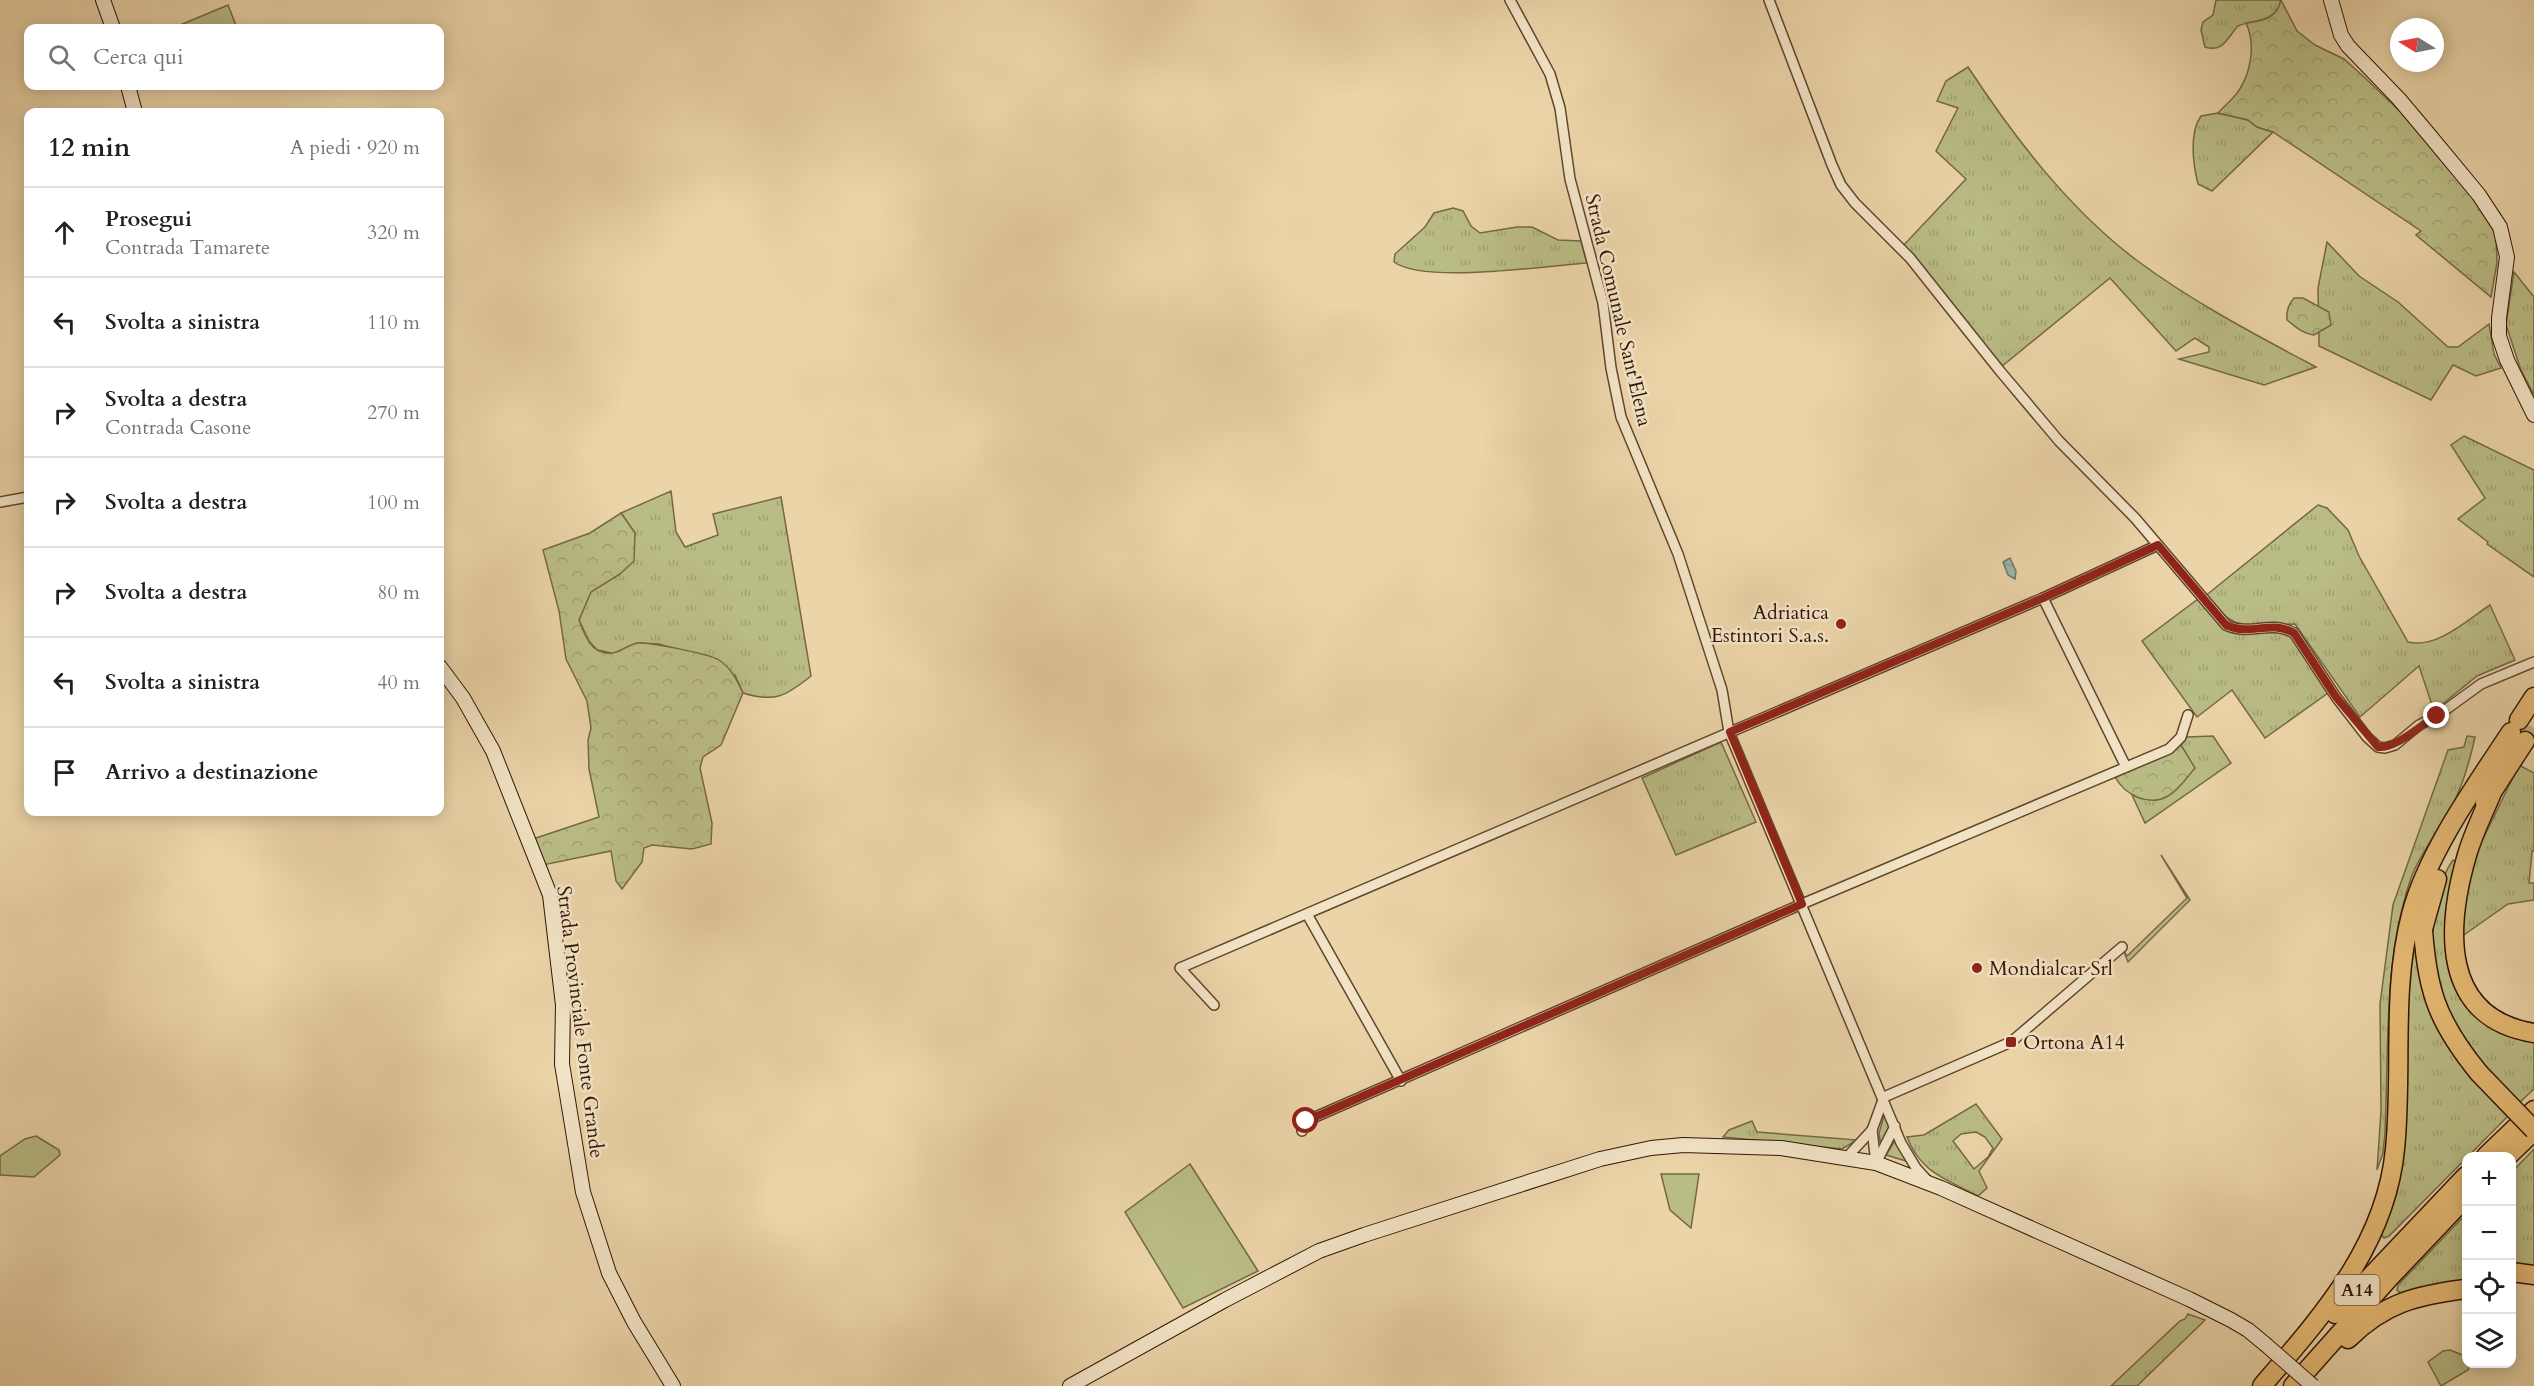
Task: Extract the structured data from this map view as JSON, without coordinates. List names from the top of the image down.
{
  "streets": {
    "highway": ["A14"],
    "main road": ["Strada Provinciale Fonte Grande"],
    "street": ["Strada Comunale Sant'Elena"]
  },
  "places": {
    "other": ["Adriatica Estintori S.a.s.", "Mondialcar Srl"],
    "transit": ["Ortona A14"]
  },
  "north": "left",
  "page": {
    "search": "Cerca qui",
    "heading": ["12 min", "A piedi · 920 m"],
    "list": [
      ["Prosegui", "Contrada Tamarete", "320 m"],
      ["Svolta a sinistra", "110 m"],
      ["Svolta a destra", "Contrada Casone", "270 m"],
      ["Svolta a destra", "100 m"],
      ["Svolta a destra", "80 m"],
      ["Svolta a sinistra", "40 m"],
      "Arrivo a destinazione"
    ],
    "map_buttons": ["+", "−"]
  }
}
